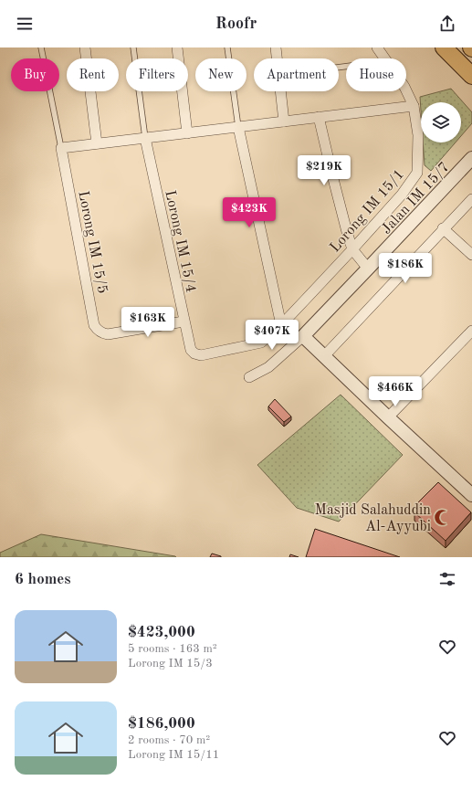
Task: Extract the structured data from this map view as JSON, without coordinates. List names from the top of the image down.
{
  "streets": {
    "street": [
      "Jalan IM 15/7",
      "Lorong IM 15/1",
      "Lorong IM 15/4",
      "Lorong IM 15/5"
    ]
  },
  "crossings": [
    ["Lorong IM 15/1", "Lorong IM 15/4"],
    ["Lorong IM 15/4", "Lorong IM 15/5"]
  ],
  "places": {
    "mosque": ["Masjid Salahuddin Al-Ayyubi"]
  },
  "page": {
    "header": "Roofr",
    "chip": [
      "Buy",
      "Rent",
      "Filters",
      "New",
      "Apartment",
      "House"
    ],
    "price": [
      "$219K",
      "$423K",
      "$186K",
      "$163K",
      "$407K",
      "$466K"
    ],
    "heading": "6 homes",
    "list": [
      {
        "name": "$423,000",
        "note": "5 rooms · 163 m² · Lorong IM 15/3"
      },
      {
        "name": "$186,000",
        "note": "2 rooms · 70 m² · Lorong IM 15/11"
      }
    ]
  }
}
